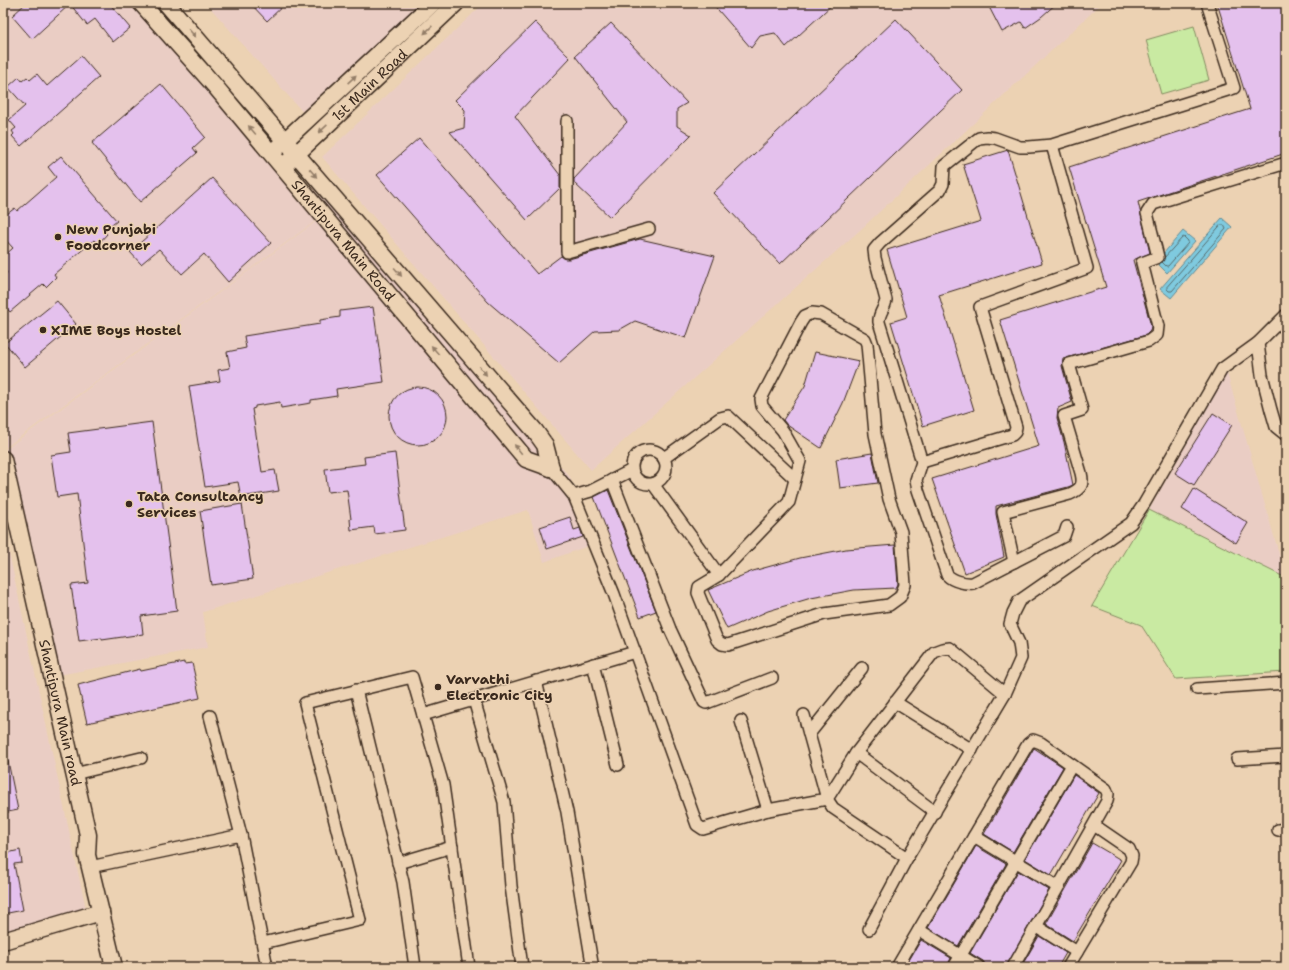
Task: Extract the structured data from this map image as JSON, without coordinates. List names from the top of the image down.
{
  "streets": {
    "street": ["1st Main Road", "Shantipura Main Road", "Shantipura Main road"]
  },
  "crossings": [
    ["1st Main Road", "Shantipura Main Road"],
    ["Shantipura Main Road", "Shantipura Main road"]
  ],
  "places": [
    "New Punjabi Foodcorner",
    "XIME Boys Hostel",
    "Tata Consultancy Services",
    "Varvathi Electronic City"
  ]
}
